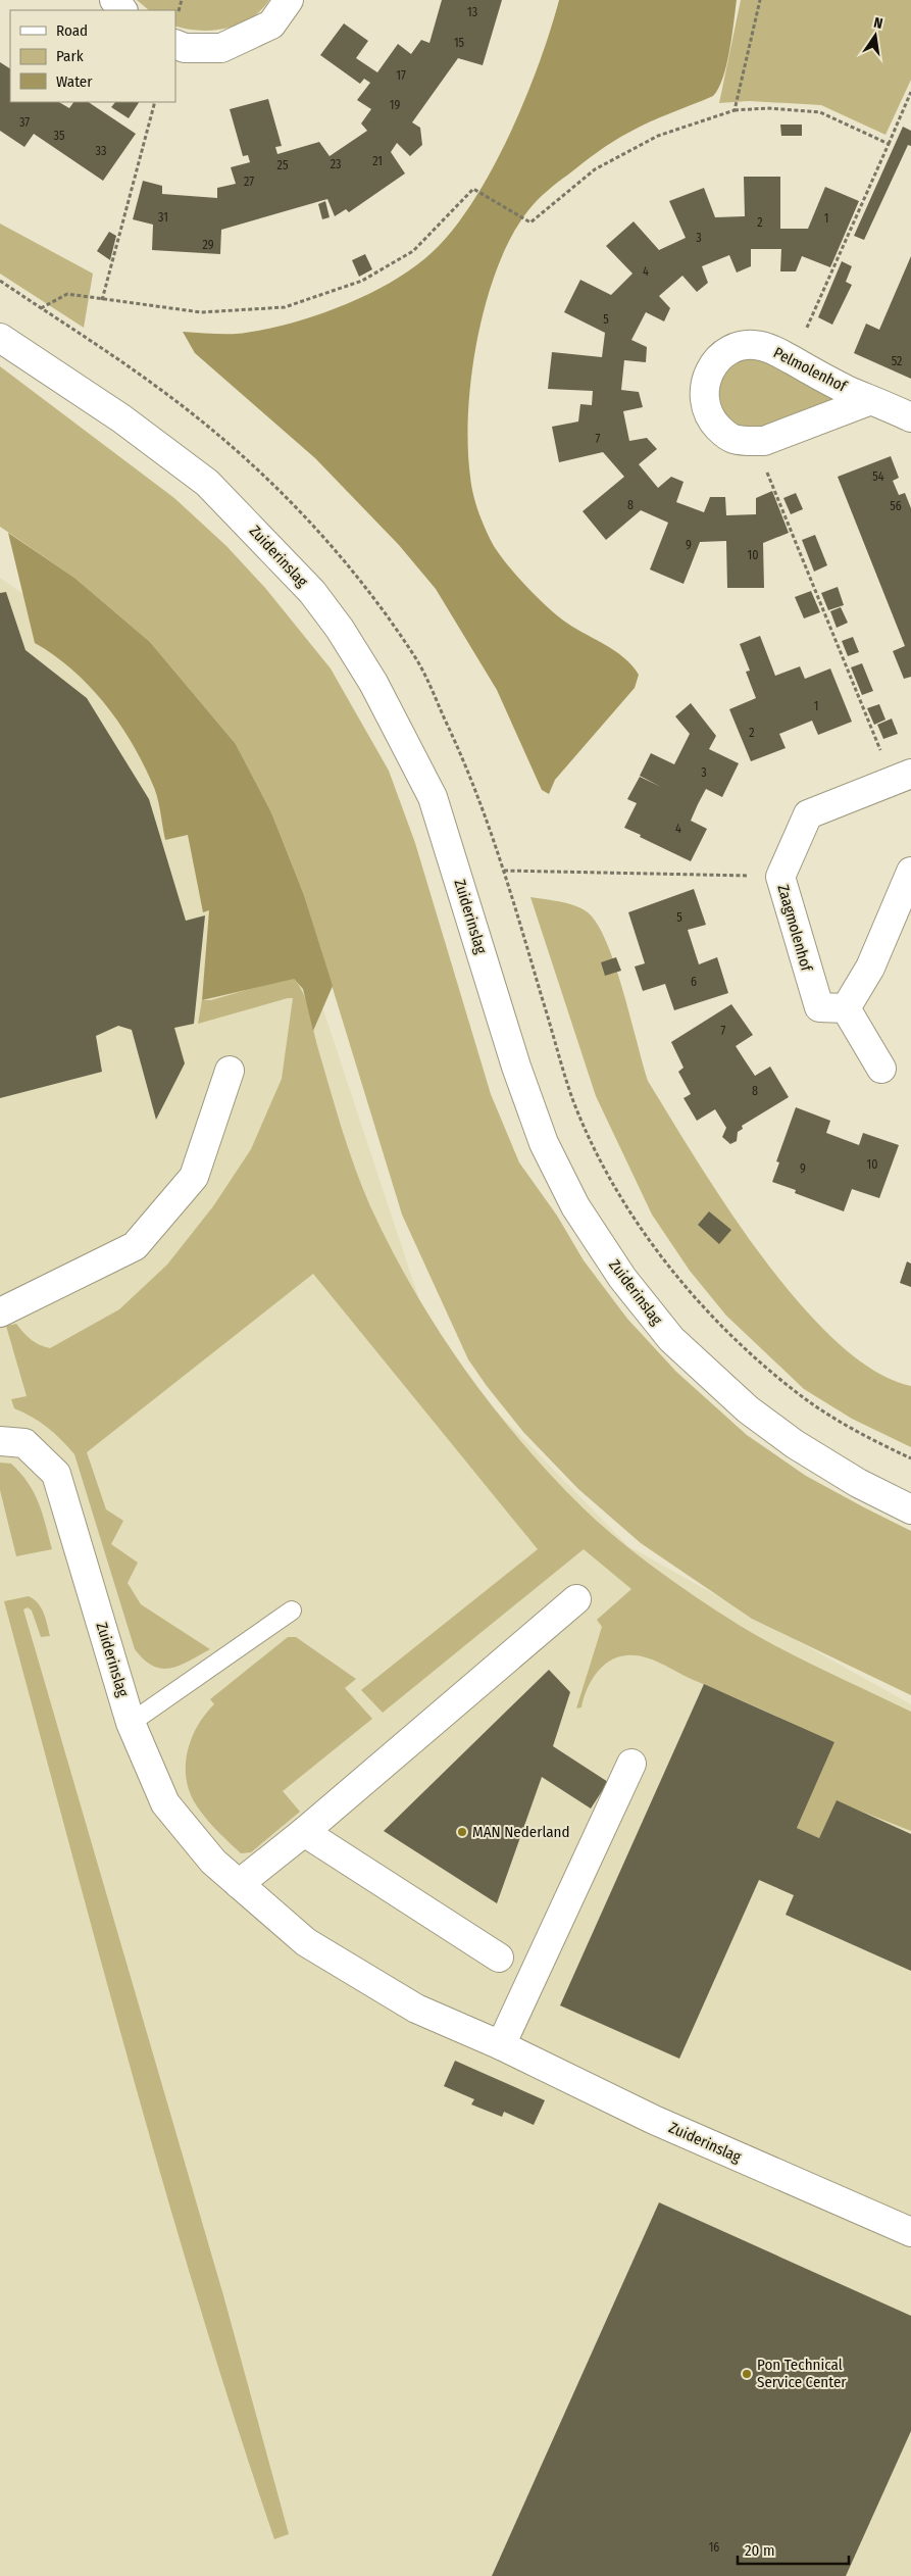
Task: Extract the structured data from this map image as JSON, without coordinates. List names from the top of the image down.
{
  "streets": {
    "street": ["Pelmolenhof", "Zuiderinslag", "Zaagmolenhof"]
  },
  "places": ["MAN Nederland", "Pon Technical Service Center"],
  "house_numbers": [
    "13",
    "15",
    "17",
    "19",
    "37",
    "35",
    "33",
    "21",
    "23",
    "25",
    "27",
    "31",
    "1",
    "2",
    "3",
    "29",
    "4",
    "5",
    "52",
    "7",
    "54",
    "8",
    "56",
    "9",
    "10",
    "1",
    "2",
    "3",
    "4",
    "5",
    "6",
    "7",
    "8",
    "10",
    "9",
    "16"
  ],
  "legend": ["Road", "Park", "Water"],
  "scale_bar": "20 m",
  "north": "top"
}
